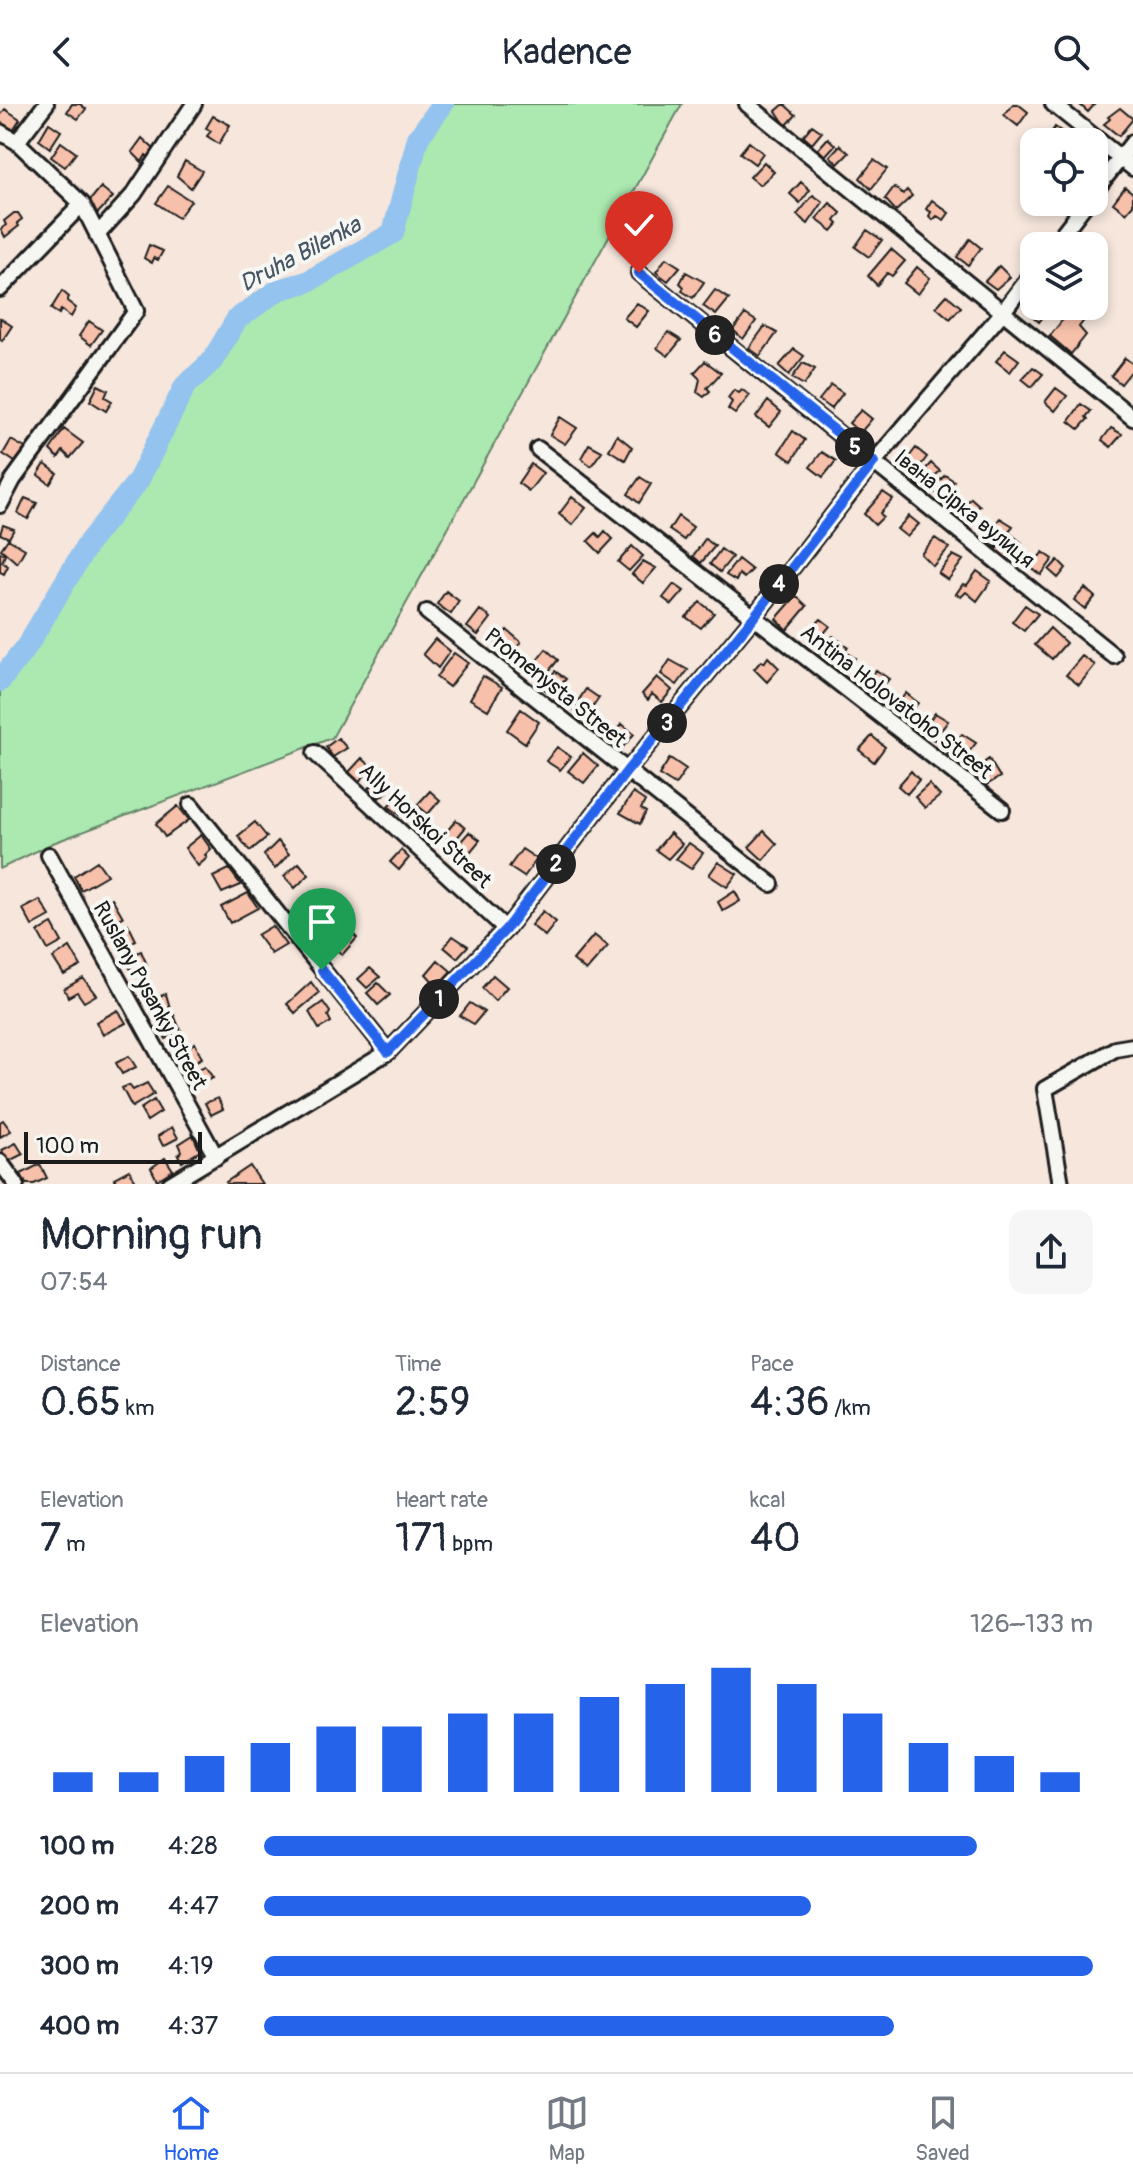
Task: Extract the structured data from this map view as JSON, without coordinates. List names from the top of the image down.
{
  "streets": {
    "street": [
      "Івана Сірка вулиця",
      "Promenysta Street",
      "Antina Holovatoho Street",
      "Ally Horskoi Street",
      "Ruslany Pysanky Street"
    ]
  },
  "water": ["Druha Bilenka"],
  "scale_bar": "100 m",
  "page": {
    "header": "Kadence",
    "pins": [
      "6",
      "5",
      "4",
      "3",
      "2",
      "1"
    ],
    "scale": "100 m",
    "heading": ["Morning run", "07:54"],
    "stats": [
      ["Distance", "0.65 km"],
      ["Time", "2:59"],
      ["Pace", "4:36 /km"],
      ["Elevation", "7 m"],
      ["Heart rate", "171 bpm"],
      ["kcal", "40"]
    ],
    "chart": ["Elevation", "126–133 m"],
    "list": [
      {
        "name": "100 m",
        "note": "4:28"
      },
      {
        "name": "200 m",
        "note": "4:47"
      },
      {
        "name": "300 m",
        "note": "4:19"
      },
      {
        "name": "400 m",
        "note": "4:37"
      }
    ],
    "tabs": ["Home", "Map", "Saved"]
  }
}
